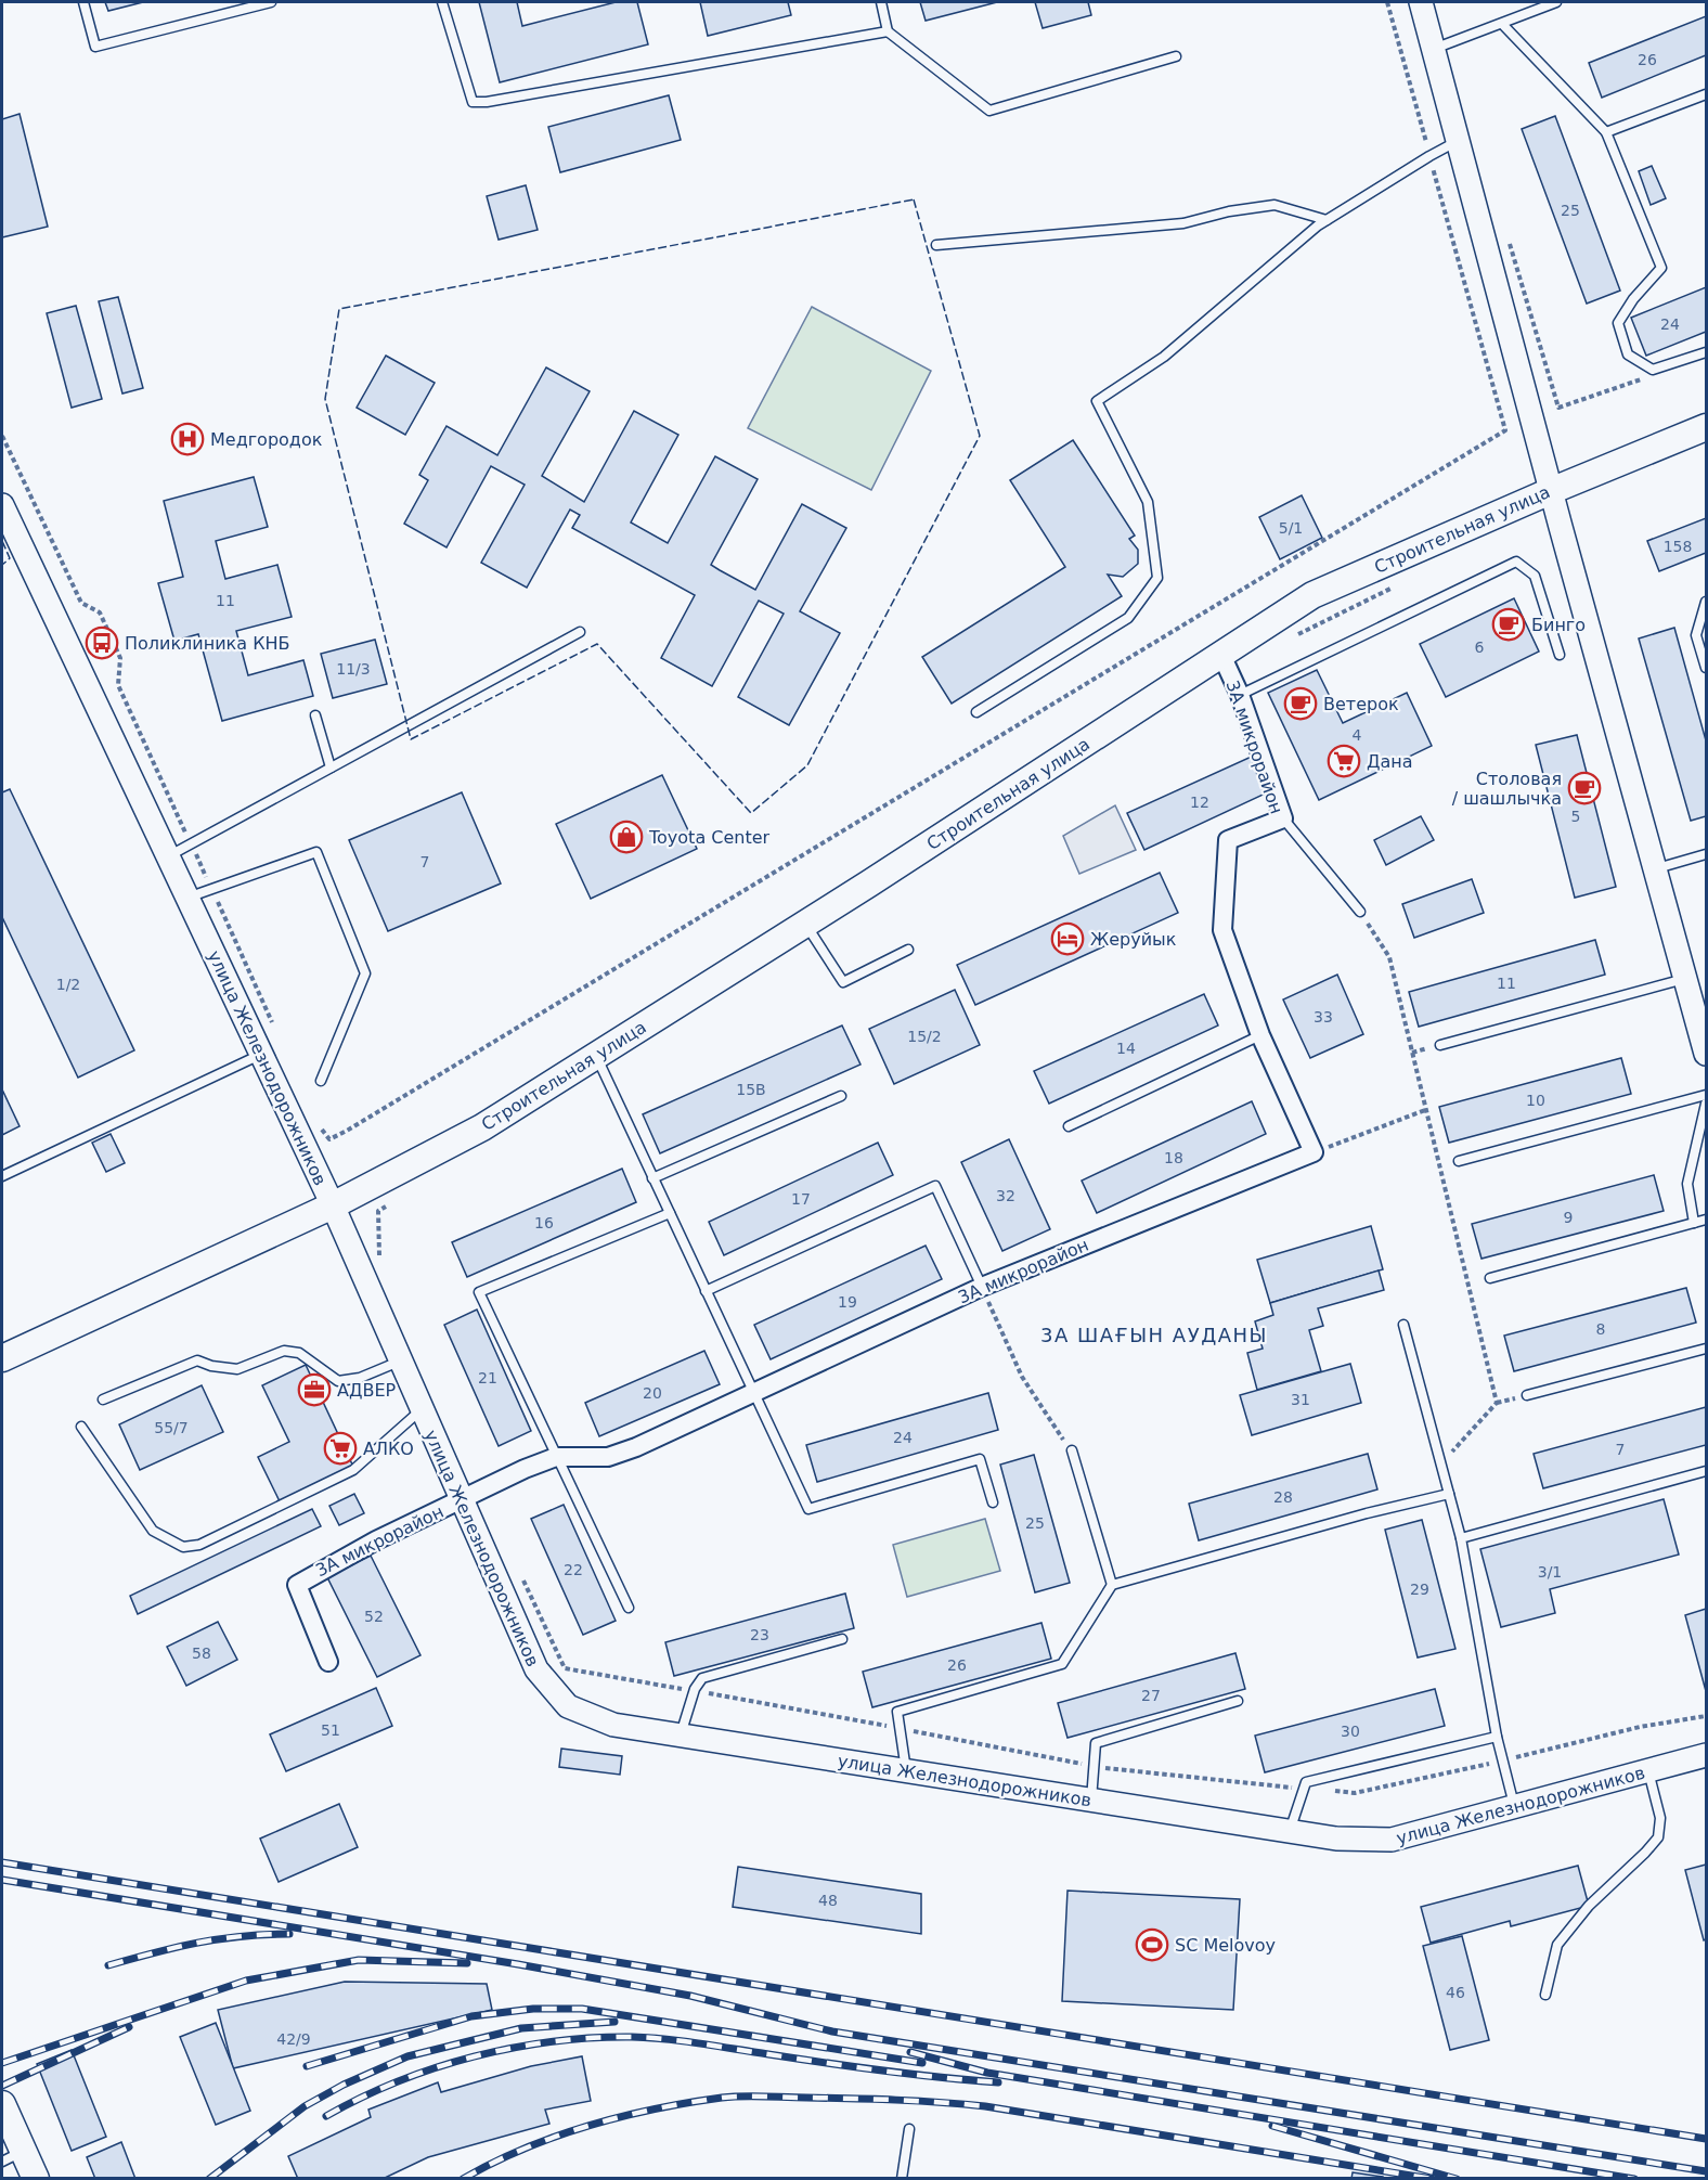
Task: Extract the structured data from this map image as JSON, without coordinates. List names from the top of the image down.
{
  "streets": {
    "main road": ["Строительная улица"],
    "street": ["3А микрорайон", "улица Железнодорожников"]
  },
  "crossings": [
    ["Строительная улица", "3А микрорайон"],
    ["Строительная улица", "улица Железнодорожников"],
    ["3А микрорайон", "улица Железнодорожников"]
  ],
  "districts": ["3А ШАҒЫН АУДАНЫ"],
  "places": {
    "hospital": ["Медгородок"],
    "cafe": ["Бинго", "Ветерок", "Столовая / шашлычка"],
    "bus stop": ["Поликлиника КНБ"],
    "supermarket": ["Дана", "АЛКО"],
    "shop": ["Toyota Center"],
    "hotel": ["Жеруйык"],
    "office": ["АДВЕР"],
    "sports": ["SC Melovoy"]
  },
  "house_numbers": [
    "26",
    "25",
    "24",
    "5/1",
    "158",
    "11",
    "6",
    "11/3",
    "4",
    "12",
    "5",
    "7",
    "11",
    "1/2",
    "33",
    "15/2",
    "14",
    "15В",
    "10",
    "18",
    "32",
    "17",
    "9",
    "16",
    "19",
    "8",
    "21",
    "20",
    "31",
    "55/7",
    "24",
    "7",
    "28",
    "25",
    "22",
    "3/1",
    "29",
    "52",
    "23",
    "58",
    "26",
    "27",
    "51",
    "30",
    "48",
    "46",
    "42/9"
  ]
}
